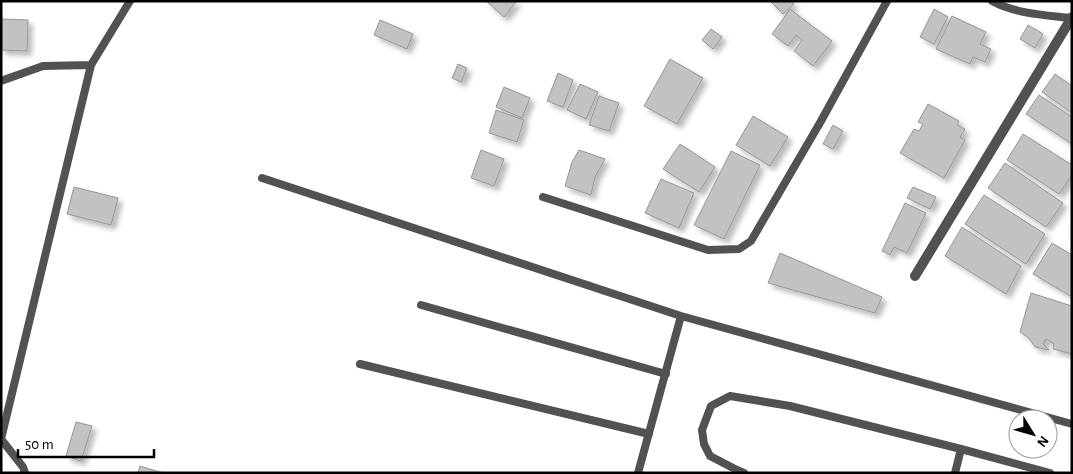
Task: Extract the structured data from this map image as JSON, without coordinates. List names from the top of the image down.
{
  "scale_bar": "50 m",
  "north": "bottom right"
}
